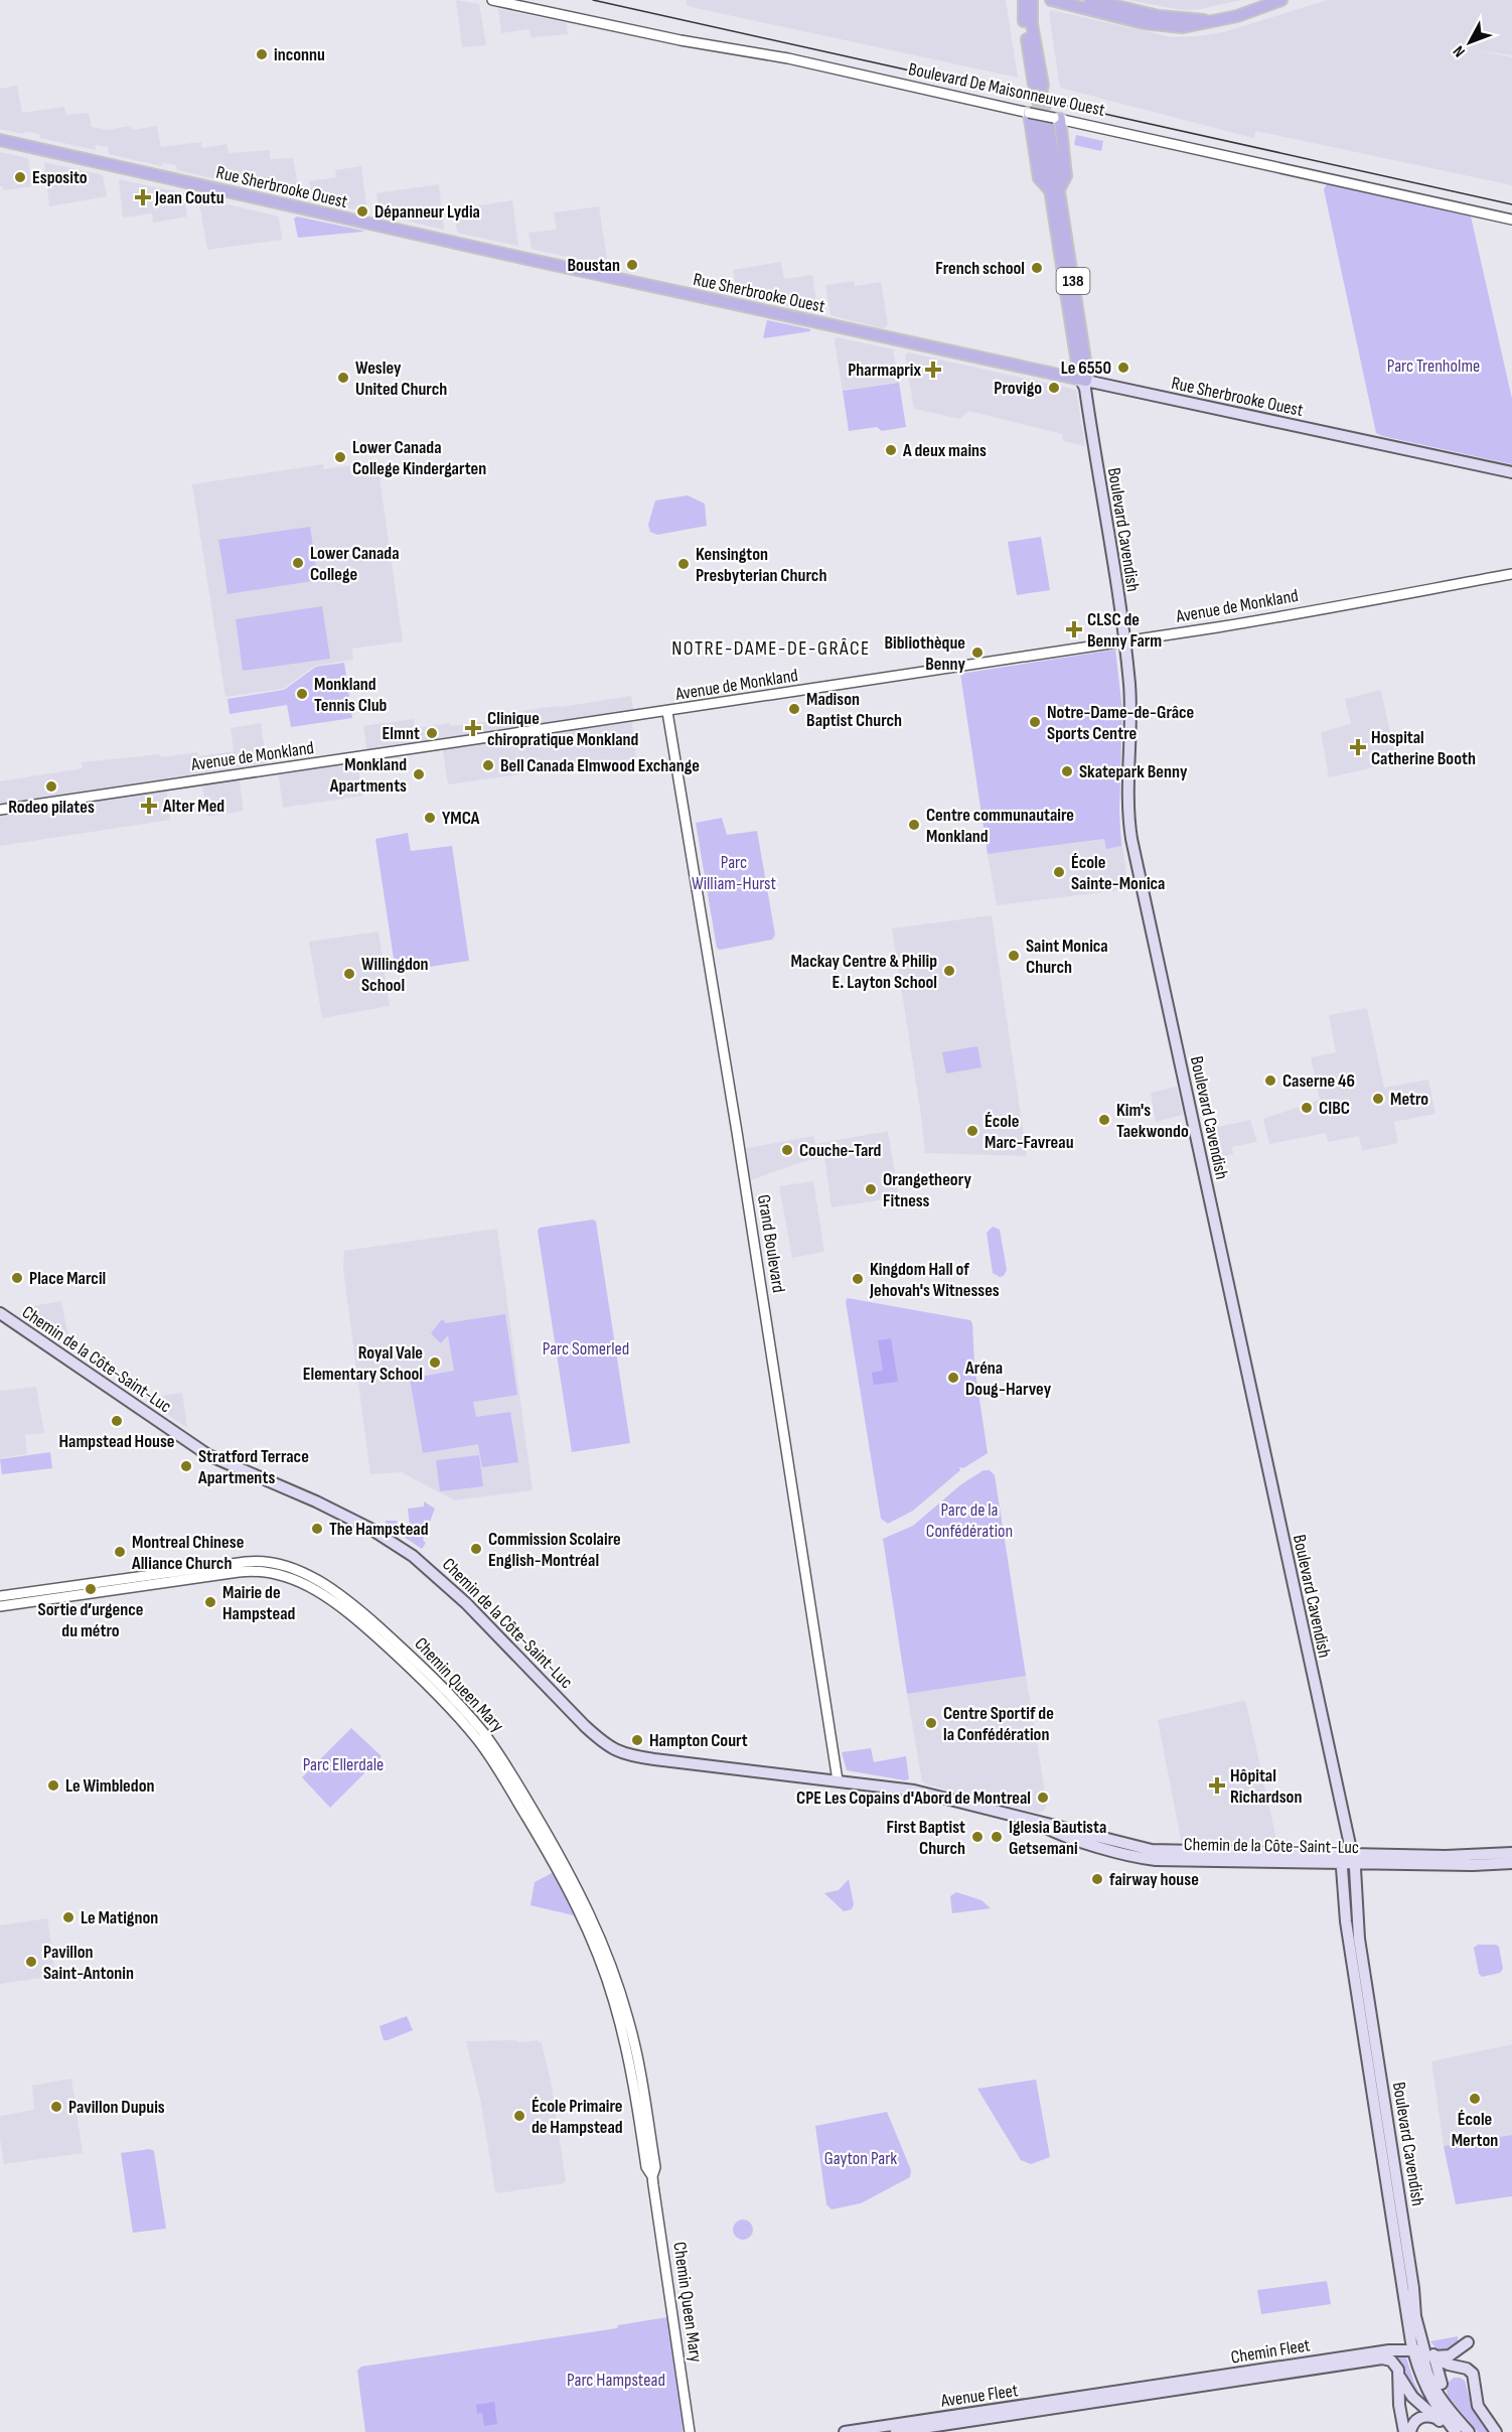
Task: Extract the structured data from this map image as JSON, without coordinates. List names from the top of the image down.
{
  "streets": {
    "main road": [
      "Rue Sherbrooke Ouest",
      "138",
      "Boulevard Cavendish",
      "Chemin de la Côte-Saint-Luc",
      "Chemin Fleet",
      "Avenue Fleet"
    ],
    "street": [
      "Boulevard De Maisonneuve Ouest",
      "Avenue de Monkland",
      "Grand Boulevard",
      "Chemin Queen Mary"
    ]
  },
  "crossings": [
    ["Boulevard De Maisonneuve Ouest", "Boulevard Cavendish"],
    ["Rue Sherbrooke Ouest", "Boulevard Cavendish"],
    ["Boulevard Cavendish", "Avenue de Monkland"],
    ["Boulevard Cavendish", "Chemin de la Côte-Saint-Luc"],
    ["Boulevard Cavendish", "Chemin Fleet"],
    ["Avenue de Monkland", "Grand Boulevard"],
    ["Grand Boulevard", "Chemin de la Côte-Saint-Luc"],
    ["Chemin Fleet", "Avenue Fleet"]
  ],
  "districts": ["NOTRE-DAME-DE-GRÂCE"],
  "parks": [
    "Parc Trenholme",
    "Parc William-Hurst",
    "Parc Somerled",
    "Parc de la Confédération",
    "Parc Ellerdale",
    "Gayton Park",
    "Parc Hampstead"
  ],
  "places": {
    "other": [
      "inconnu",
      "Esposito",
      "Dépanneur Lydia",
      "Boustan",
      "French school",
      "Le 6550",
      "Wesley United Church",
      "Provigo",
      "A deux mains",
      "Lower Canada College Kindergarten",
      "Lower Canada College",
      "Kensington Presbyterian Church",
      "Bibliothèque Benny",
      "Monkland Tennis Club",
      "Madison Baptist Church",
      "Notre-Dame-de-Grâce Sports Centre",
      "Elmnt",
      "Bell Canada Elmwood Exchange",
      "Skatepark Benny",
      "Monkland Apartments",
      "Rodeo pilates",
      "YMCA",
      "Centre communautaire Monkland",
      "École Sainte-Monica",
      "Saint Monica Church",
      "Mackay Centre & Philip E. Layton School",
      "Willingdon School",
      "Caserne 46",
      "Metro",
      "CIBC",
      "Kim's Taekwondo",
      "École Marc-Favreau",
      "Couche-Tard",
      "Orangetheory Fitness",
      "Place Marcil",
      "Kingdom Hall of Jehovah's Witnesses",
      "Royal Vale Elementary School",
      "Aréna Doug-Harvey",
      "Hampstead House",
      "Stratford Terrace Apartments",
      "The Hampstead",
      "Commission Scolaire English-Montréal",
      "Montreal Chinese Alliance Church",
      "Sortie d’urgence du métro",
      "Mairie de Hampstead",
      "Centre Sportif de la Confédération",
      "Hampton Court",
      "Le Wimbledon",
      "CPE Les Copains d'Abord de Montreal",
      "First Baptist Church",
      "Iglesia Bautista Getsemani",
      "fairway house",
      "Le Matignon",
      "Pavillon Saint-Antonin",
      "École Merton",
      "Pavillon Dupuis",
      "École Primaire de Hampstead"
    ],
    "health": [
      "Jean Coutu",
      "Pharmaprix",
      "CLSC de Benny Farm",
      "Clinique chiropratique Monkland",
      "Hospital Catherine Booth",
      "Alter Med",
      "Hôpital Richardson"
    ]
  },
  "north": "bottom left"
}
